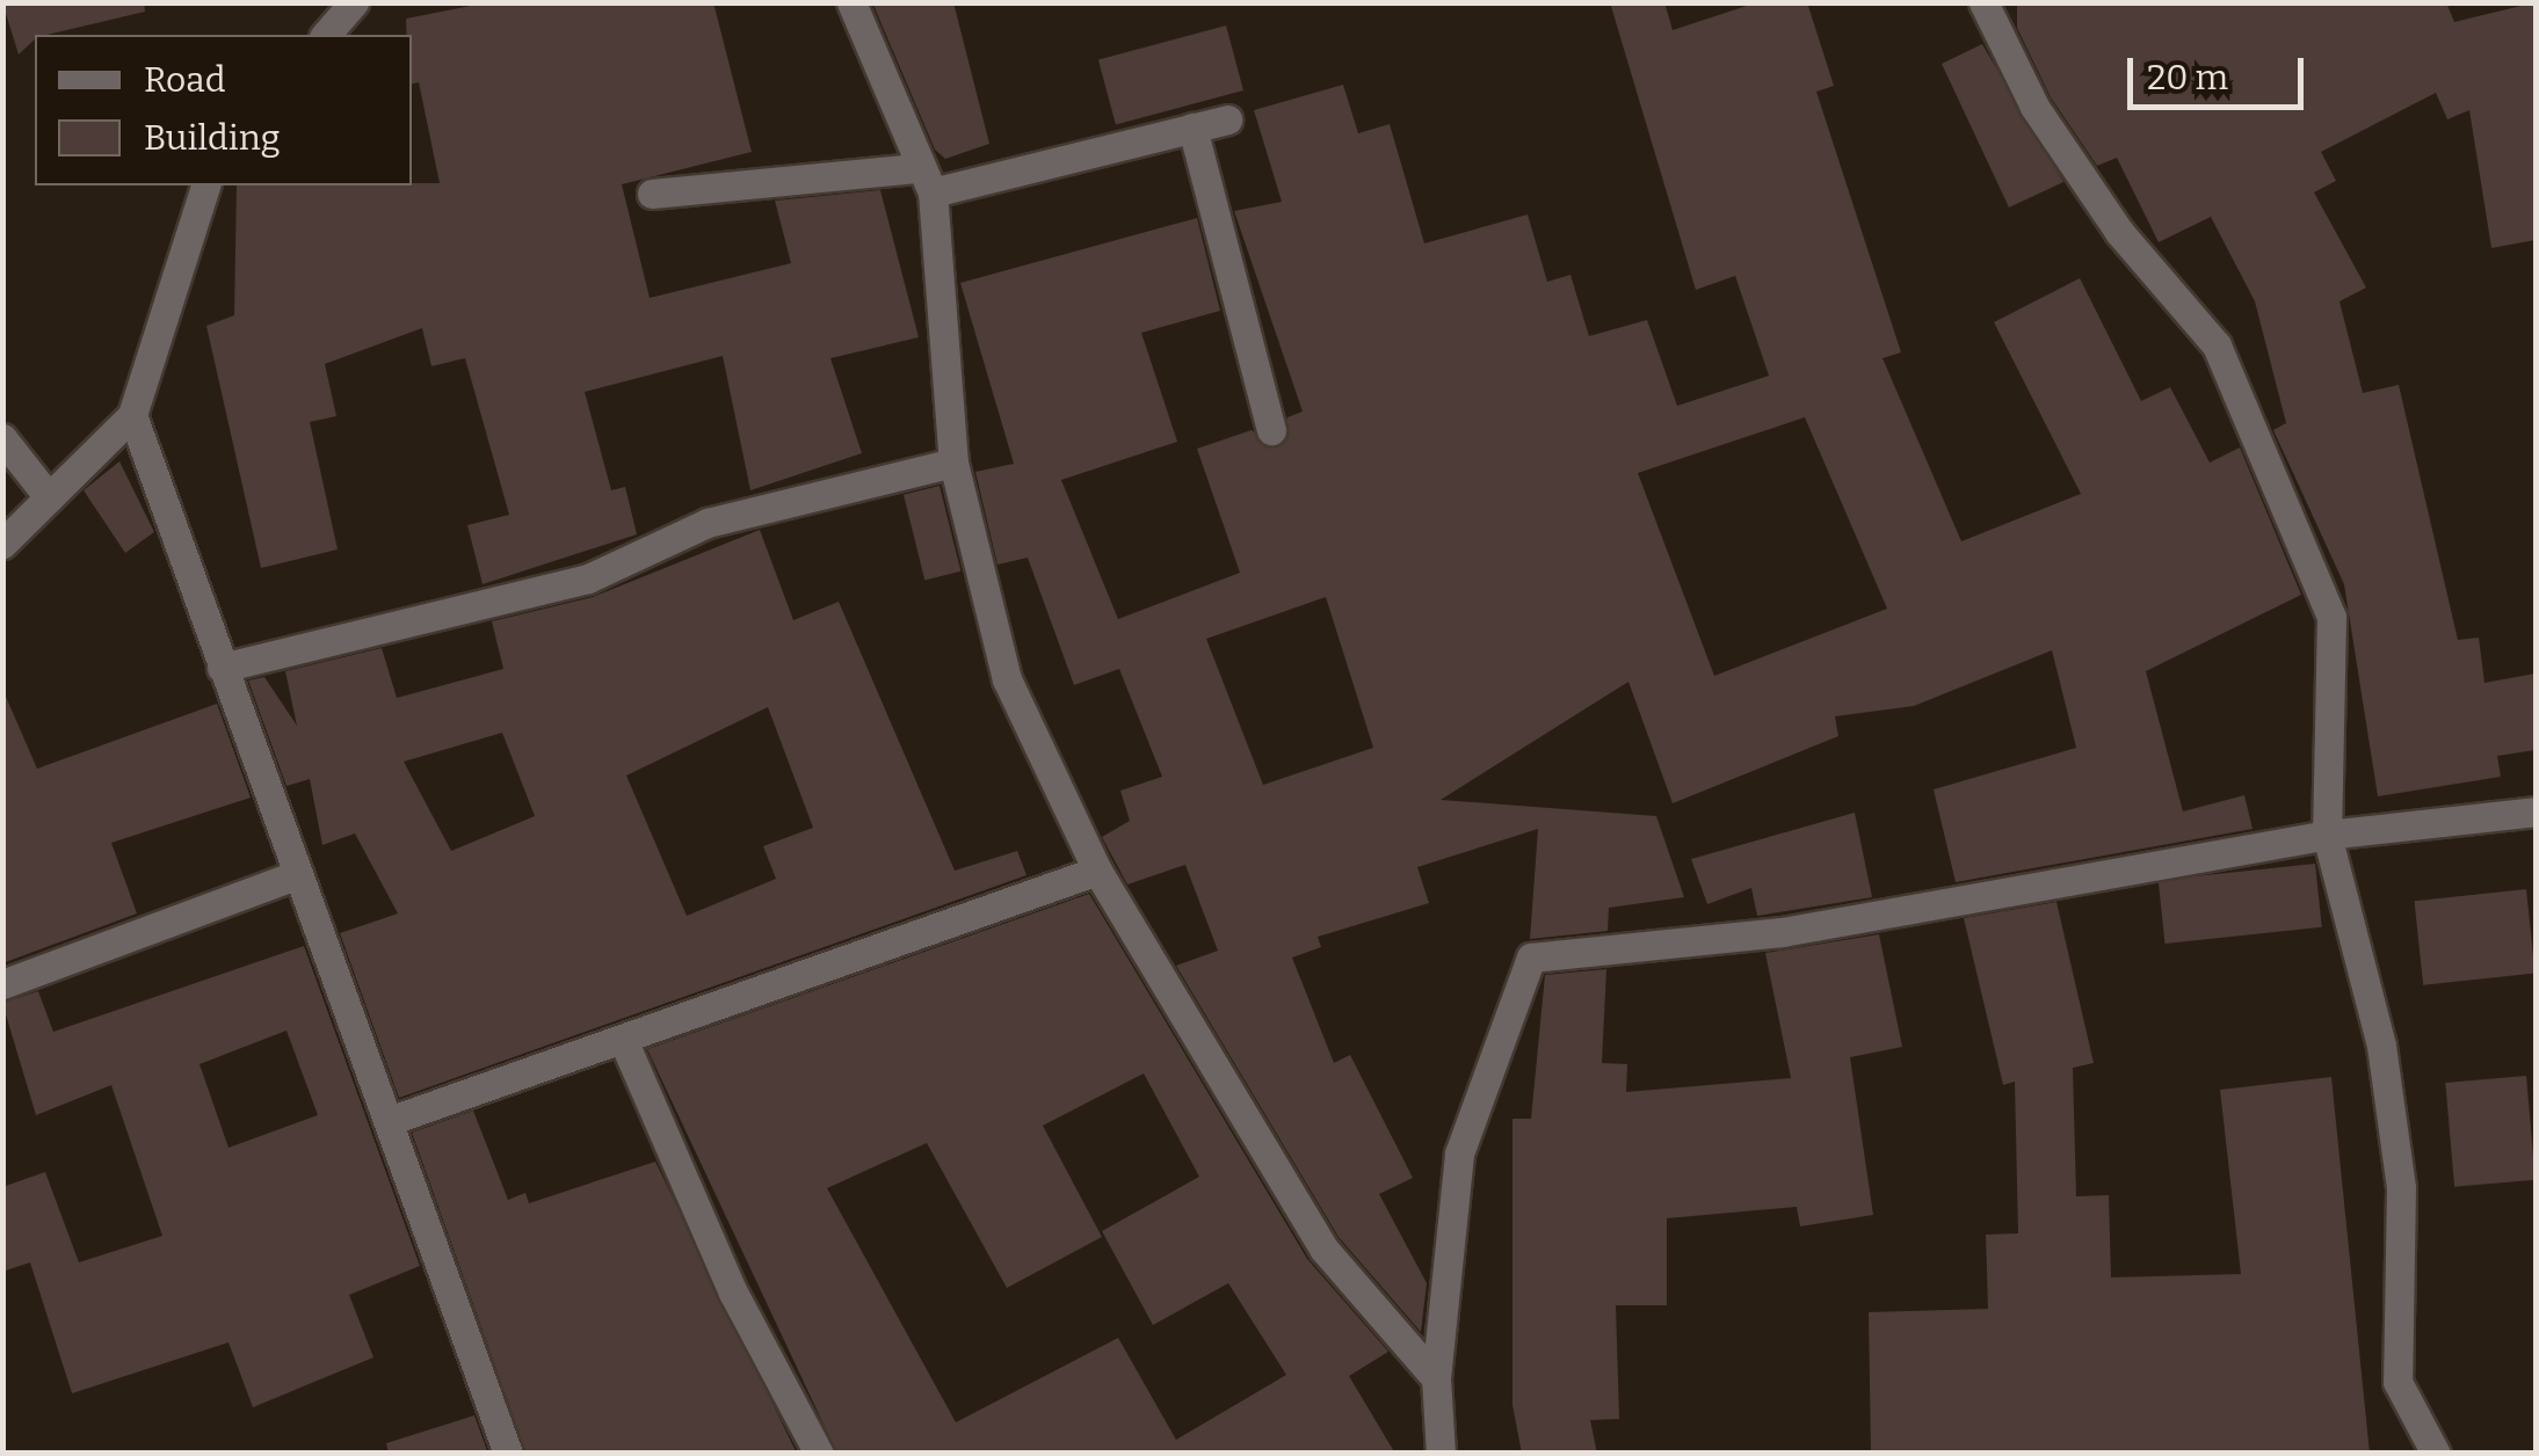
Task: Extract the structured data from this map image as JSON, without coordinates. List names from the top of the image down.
{
  "legend": ["Road", "Building"],
  "scale_bar": "20 m"
}
